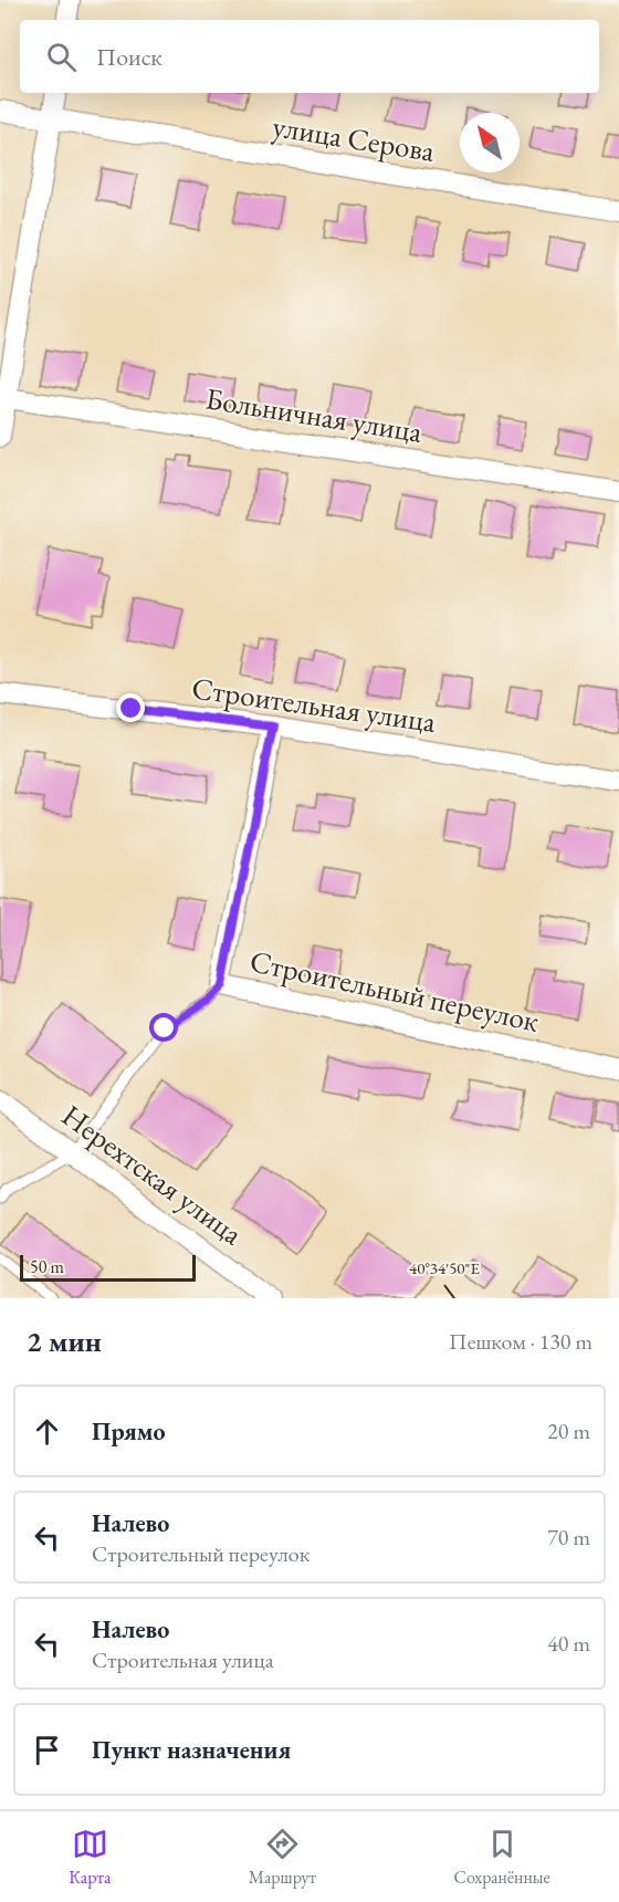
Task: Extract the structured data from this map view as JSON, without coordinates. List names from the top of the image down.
{
  "streets": {
    "street": [
      "улица Серова",
      "Больничная улица",
      "Строительная улица",
      "Строительный переулок",
      "Нерехтская улица"
    ]
  },
  "crossings": [
    ["Строительная улица", "Строительный переулок"]
  ],
  "scale_bar": "50 m",
  "north": "top left",
  "page": {
    "search": "Поиск",
    "scale": "50 m",
    "heading": ["2 мин", "Пешком · 130 m"],
    "list": [
      ["Прямо", "20 m"],
      ["Налево", "Строительный переулок", "70 m"],
      ["Налево", "Строительная улица", "40 m"],
      "Пункт назначения"
    ],
    "nav": ["Карта", "Маршрут", "Сохранённые"]
  },
  "coordinates": ["40°34'50\"E"]
}
